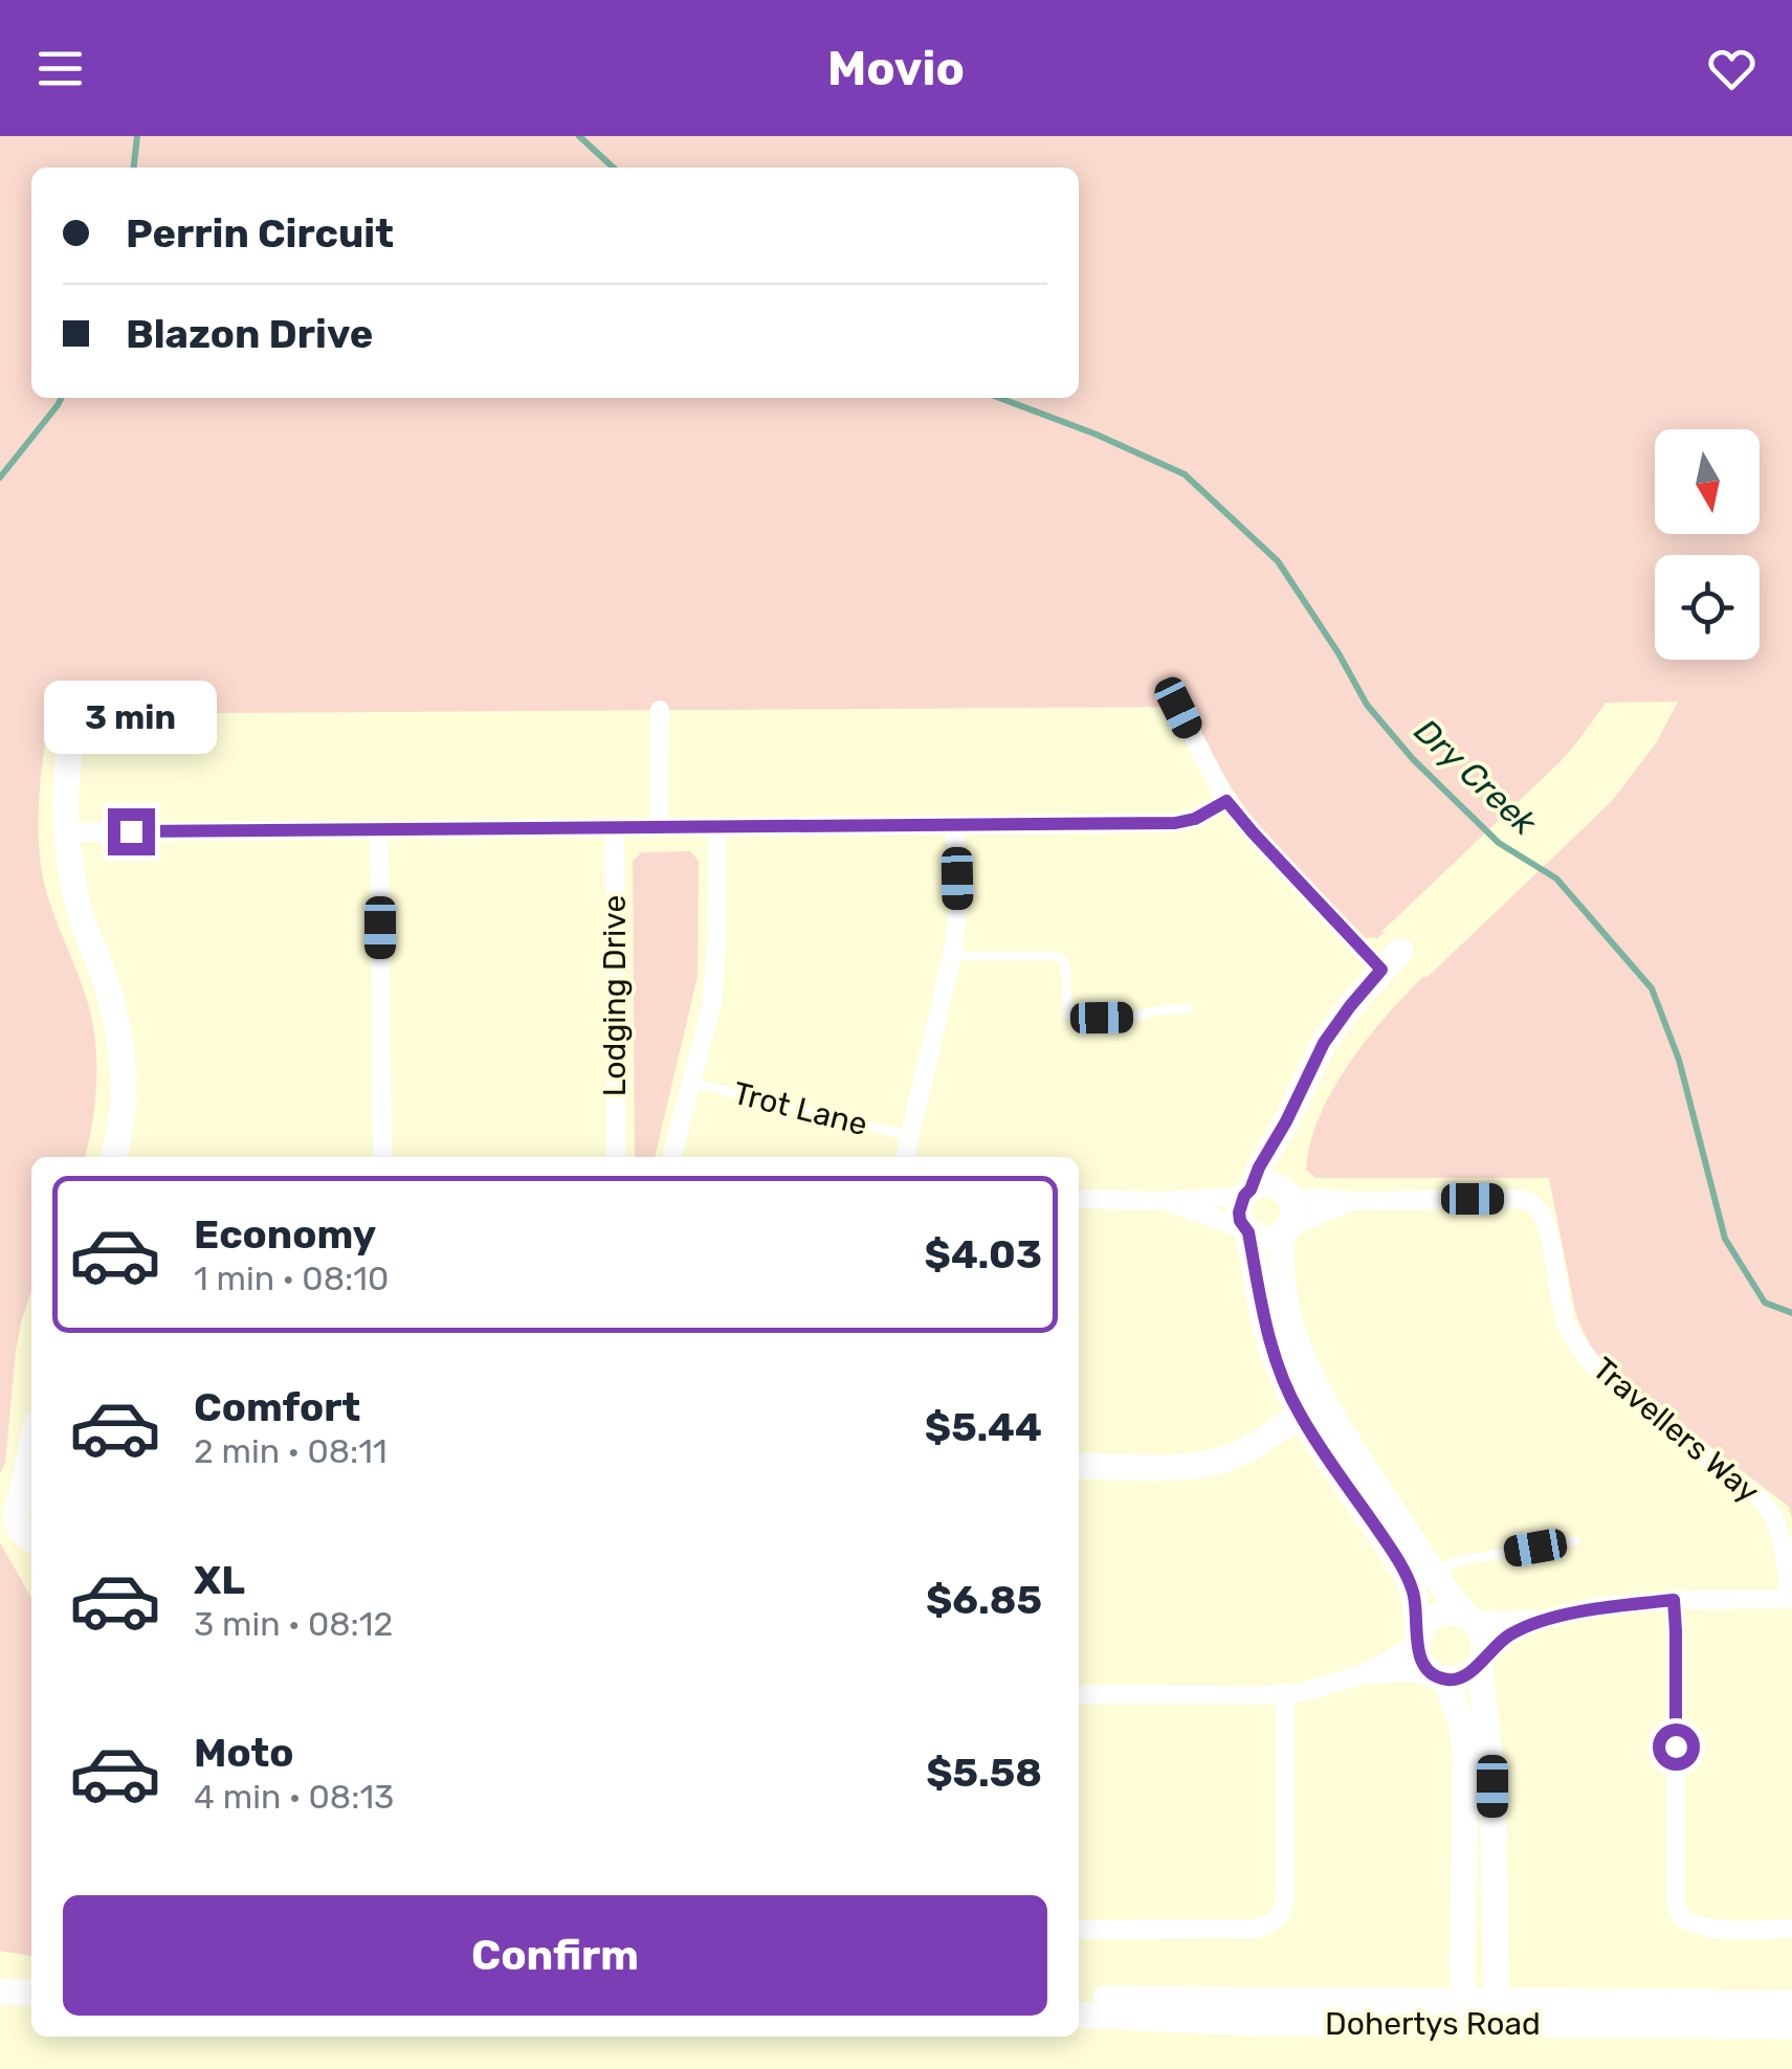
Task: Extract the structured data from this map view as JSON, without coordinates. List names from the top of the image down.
{
  "streets": {
    "street": ["Lodging Drive", "Travellers Way", "Dohertys Road"],
    "lane": ["Trot Lane"]
  },
  "water": ["Dry Creek"],
  "north": "bottom",
  "page": {
    "header": "Movio",
    "banner": ["Perrin Circuit", "Blazon Drive"],
    "bubble": "3 min",
    "list": [
      {
        "name": "Economy",
        "note": "1 min · 08:10",
        "value": "$4.03"
      },
      {
        "name": "Comfort",
        "note": "2 min · 08:11",
        "value": "$5.44"
      },
      {
        "name": "XL",
        "note": "3 min · 08:12",
        "value": "$6.85"
      },
      {
        "name": "Moto",
        "note": "4 min · 08:13",
        "value": "$5.58"
      }
    ],
    "buttons": "Confirm"
  }
}
